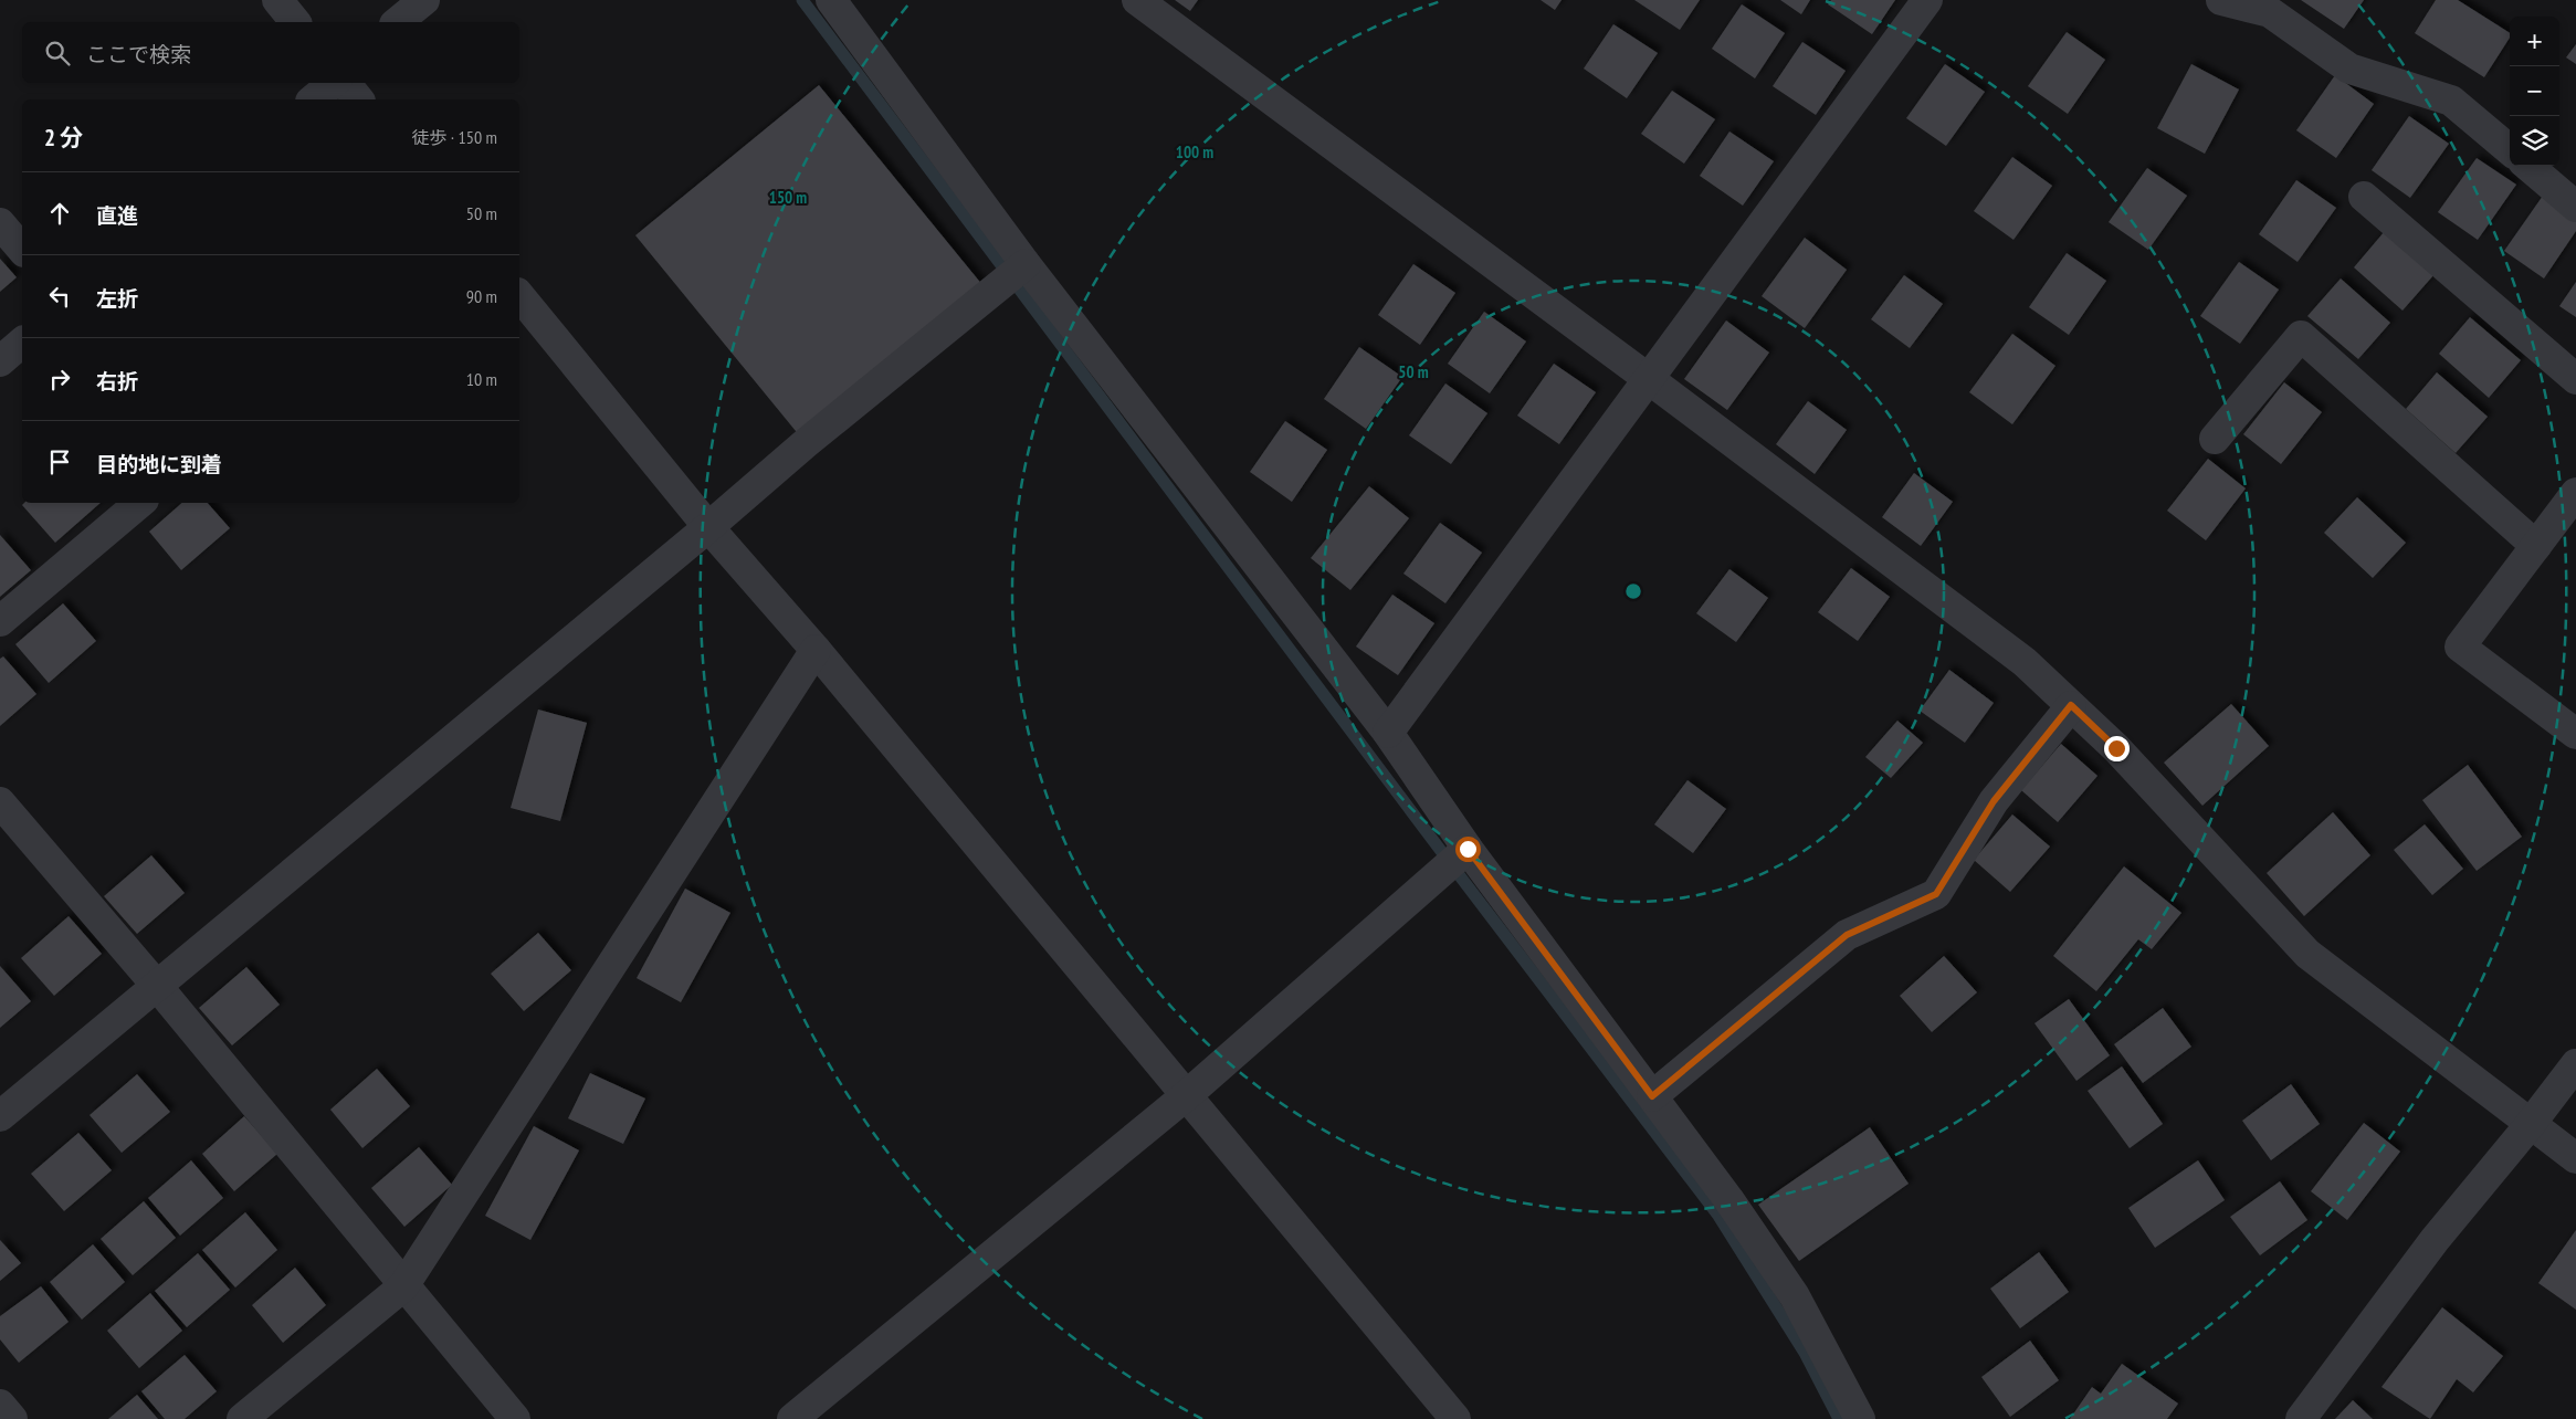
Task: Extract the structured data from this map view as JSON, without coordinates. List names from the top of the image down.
{
  "page": {
    "map_buttons": ["+", "−"],
    "search": "ここで検索",
    "heading": ["2 分", "徒歩 · 150 m"],
    "list": [
      ["直進", "50 m"],
      ["左折", "90 m"],
      ["右折", "10 m"],
      "目的地に到着"
    ]
  },
  "rings": ["100 m", "150 m", "50 m"]
}
